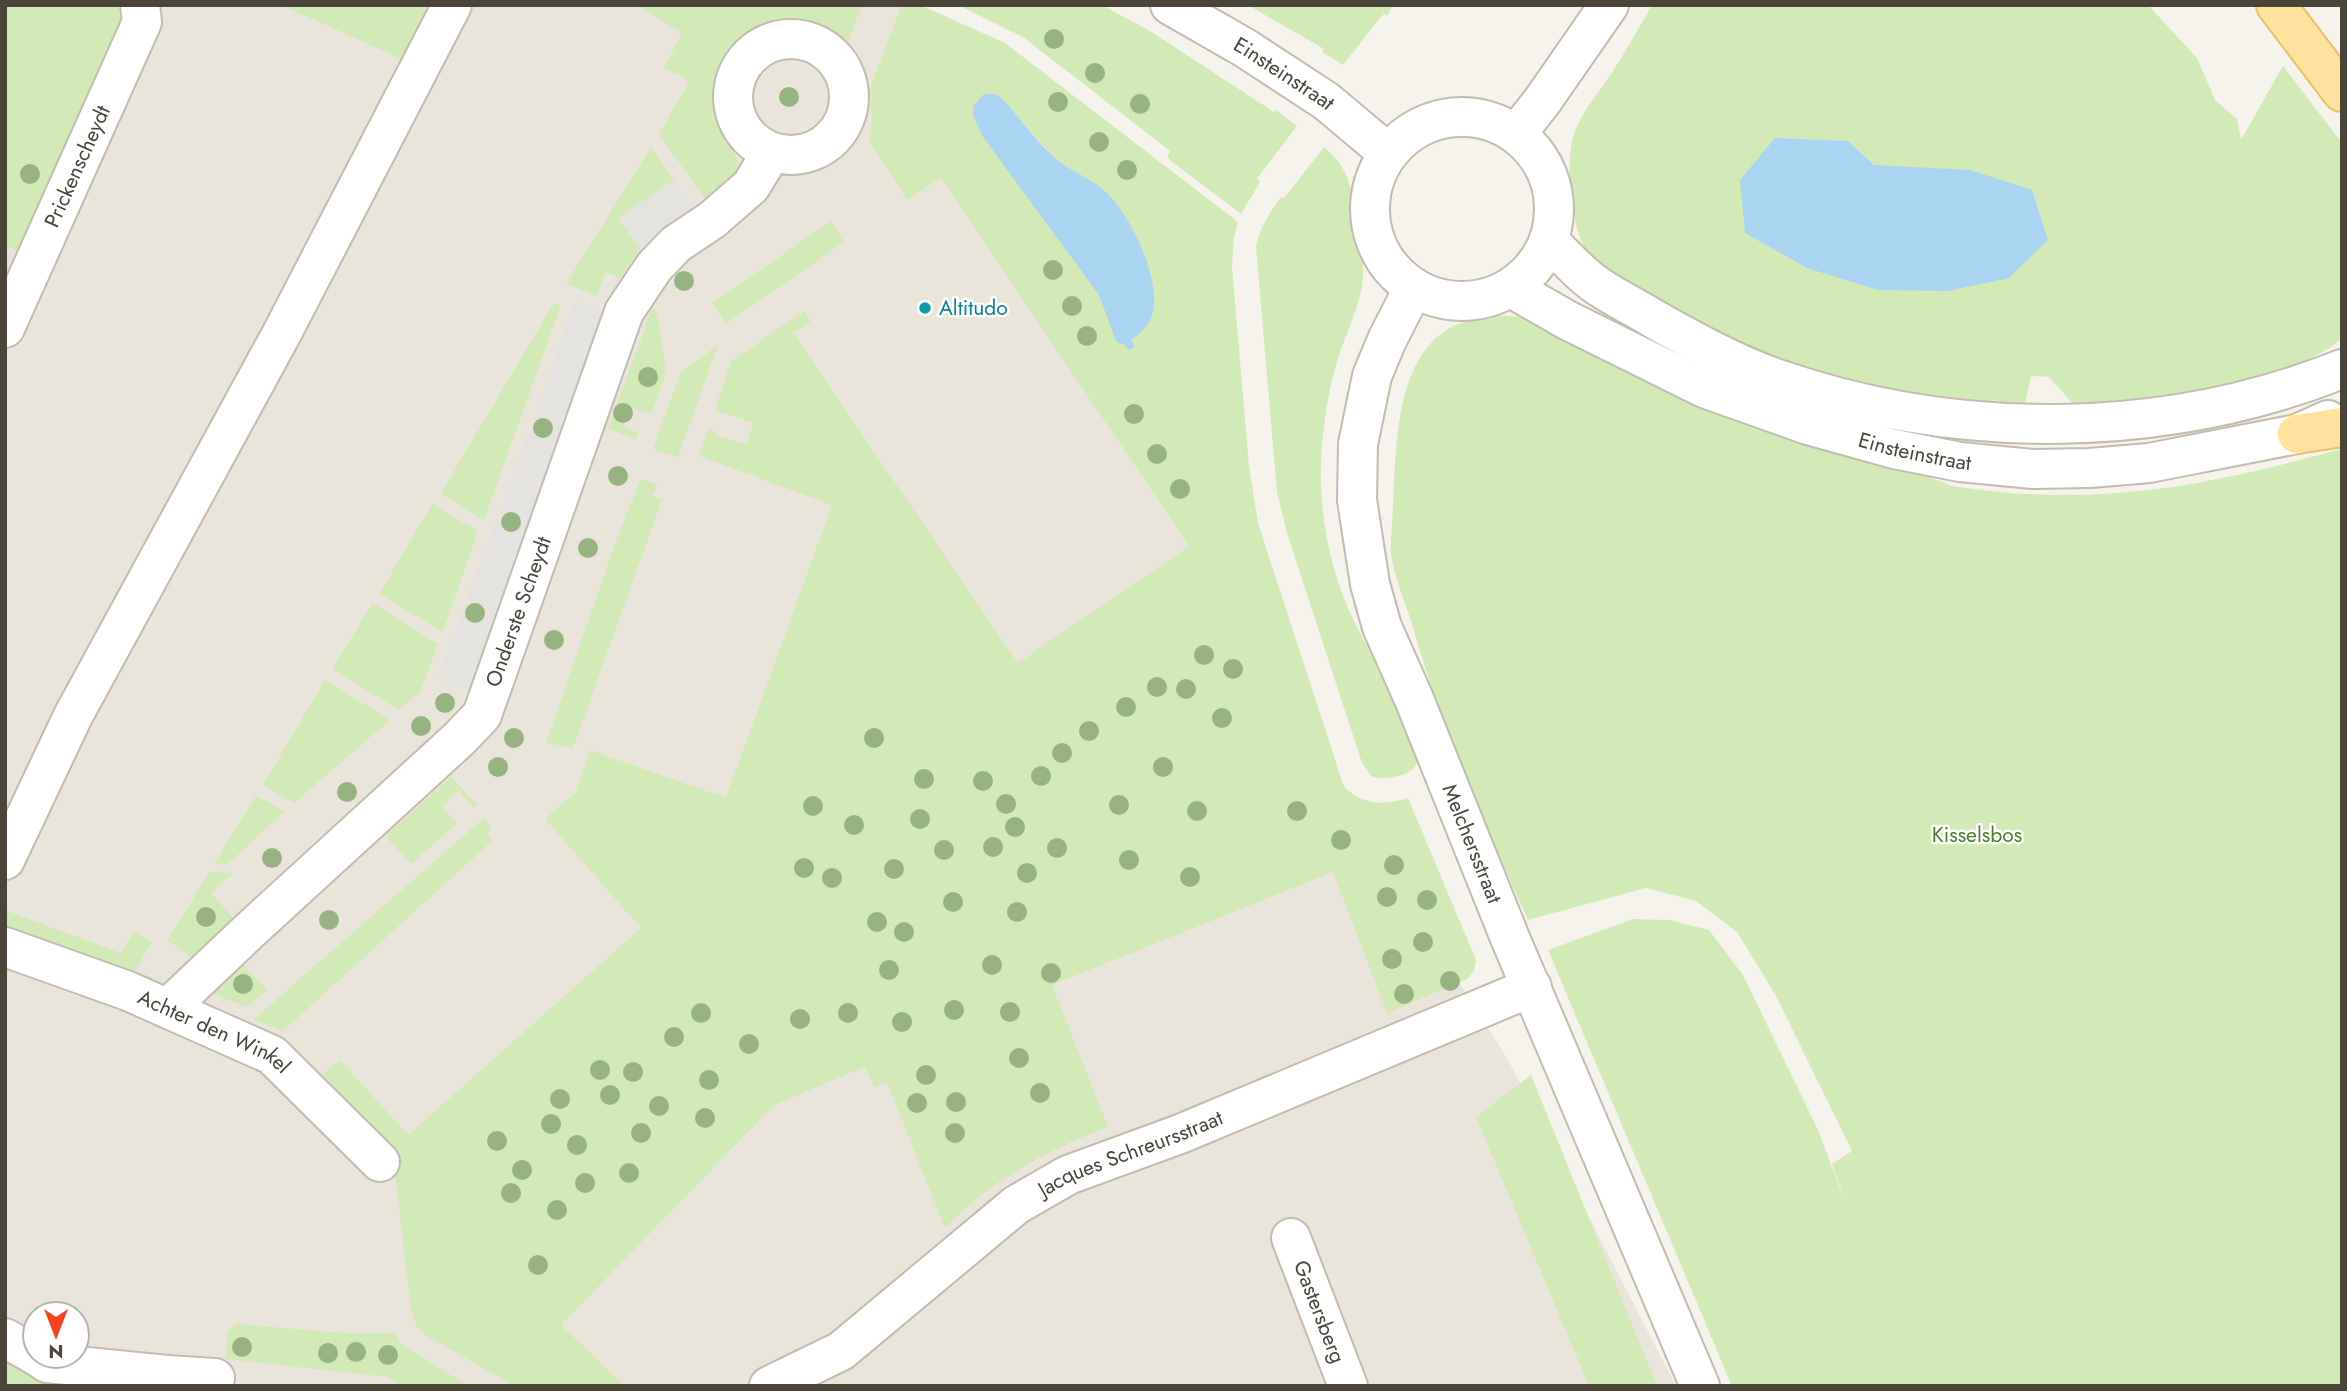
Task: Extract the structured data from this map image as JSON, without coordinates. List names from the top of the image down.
{
  "streets": {
    "street": [
      "Einsteinstraat",
      "Prickenscheydt",
      "Onderste Scheydt",
      "Melchersstraat",
      "Achter den Winkel",
      "Jacques Schreursstraat",
      "Gastersberg"
    ]
  },
  "crossings": [
    ["Einsteinstraat", "Melchersstraat"],
    ["Onderste Scheydt", "Achter den Winkel"],
    ["Melchersstraat", "Jacques Schreursstraat"]
  ],
  "parks": ["Kisselsbos"],
  "places": ["Altitudo"],
  "north": "bottom"
}
